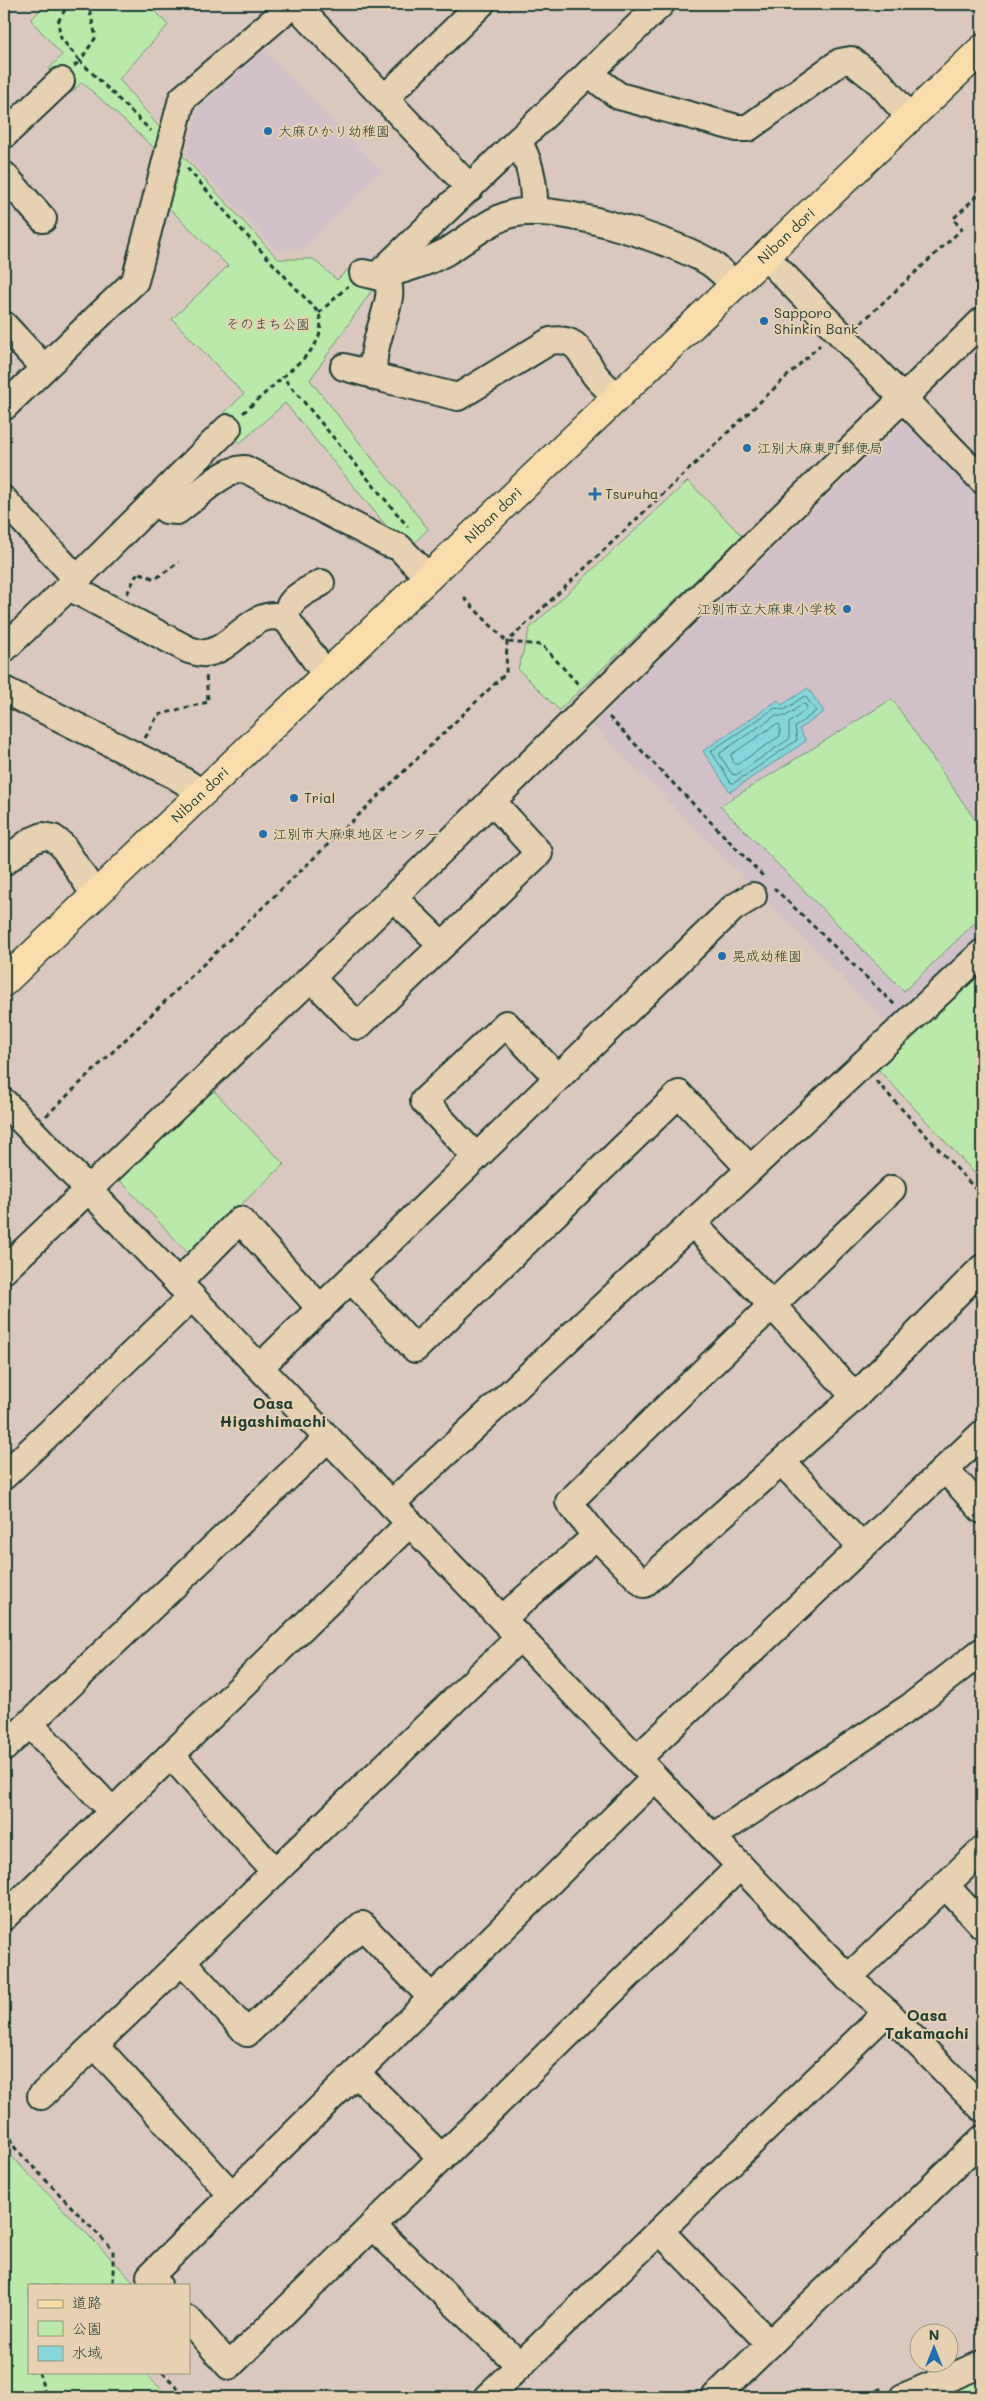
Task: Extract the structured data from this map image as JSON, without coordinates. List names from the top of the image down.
{
  "streets": {
    "main road": ["Niban dori"]
  },
  "districts": ["Oasa Higashimachi", "Oasa Takamachi"],
  "parks": ["そのまち公園"],
  "places": {
    "other": [
      "大麻ひかり幼稚園",
      "Sapporo Shinkin Bank",
      "江別大麻東町郵便局",
      "江別市立大麻東小学校",
      "Trial",
      "江別市大麻東地区センター",
      "晃成幼稚園"
    ],
    "health": ["Tsuruha"]
  },
  "legend": ["道路", "公園", "水域"],
  "north": "top"
}
